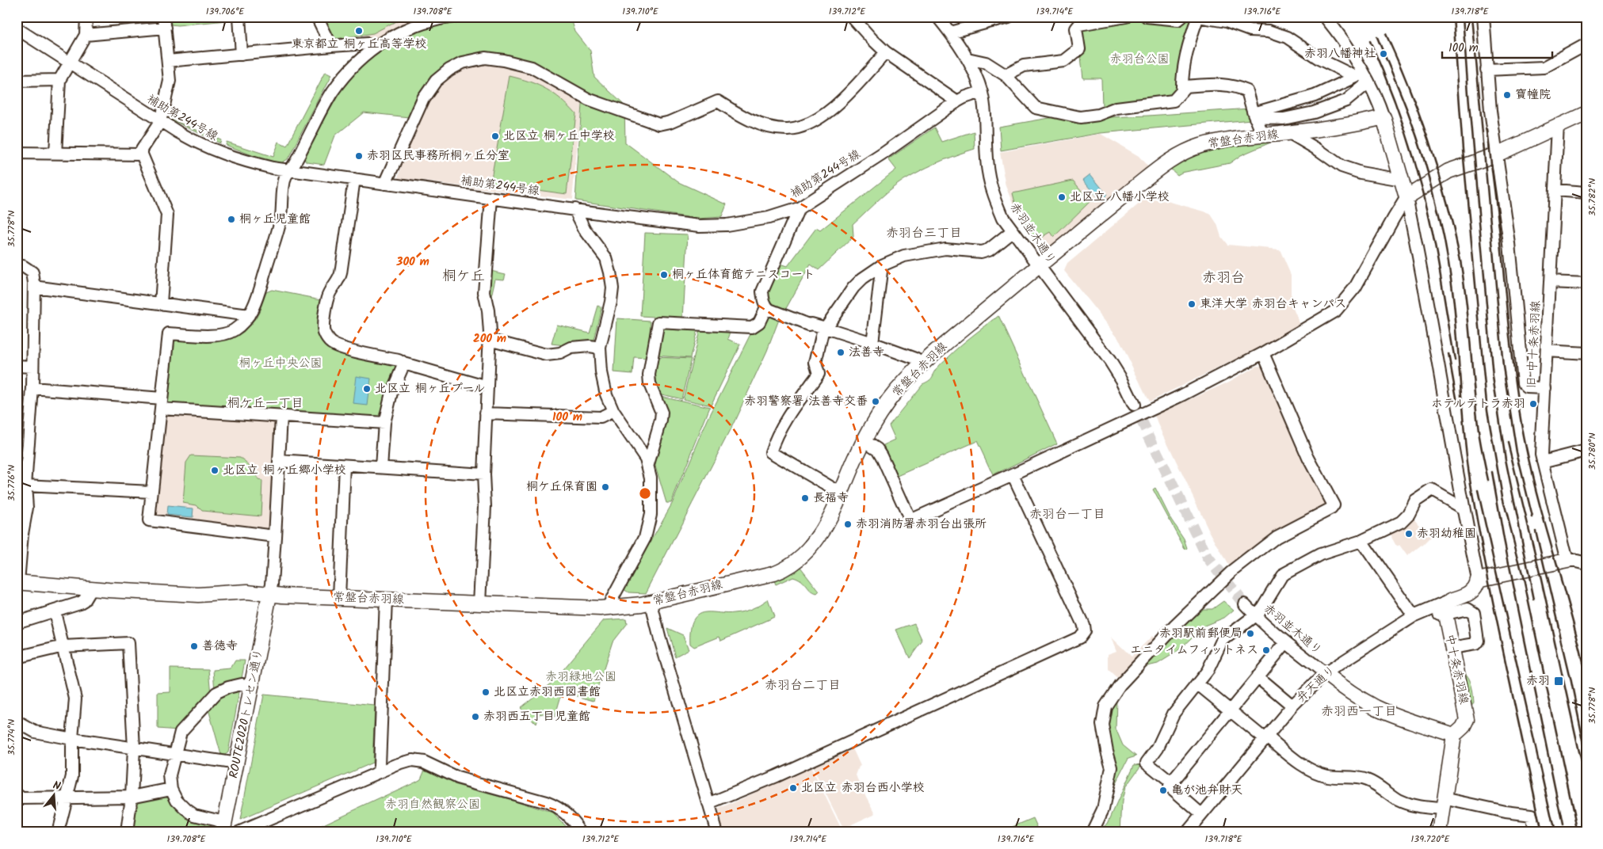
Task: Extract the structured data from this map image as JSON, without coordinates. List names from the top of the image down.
{
  "streets": {
    "main road": [
      "常盤台赤羽線",
      "中十条赤羽線",
      "弁天通り",
      "ROUTE2020トレセン通り"
    ],
    "street": ["補助第244号線", "赤羽並木通り", "旧 中十条赤羽線"]
  },
  "crossings": [
    ["補助第244号線", "赤羽並木通り"],
    ["常盤台赤羽線", "赤羽並木通り"],
    ["常盤台赤羽線", "ROUTE2020トレセン通り"],
    ["赤羽並木通り", "弁天通り"]
  ],
  "districts": [
    "赤羽台三丁目",
    "桐ケ丘",
    "赤羽台",
    "桐ケ丘一丁目",
    "赤羽台一丁目",
    "赤羽台二丁目",
    "赤羽西一丁目"
  ],
  "parks": [
    "赤羽台公園",
    "桐ヶ丘中央公園",
    "赤羽緑地公園",
    "赤羽自然観察公園"
  ],
  "places": {
    "other": [
      "東京都立 桐ヶ丘高等学校",
      "赤羽八幡神社",
      "寶幢院",
      "北区立 桐ヶ丘中学校",
      "赤羽区民事務所桐ヶ丘分室",
      "北区立 八幡小学校",
      "桐ヶ丘児童館",
      "桐ヶ丘体育館テニスコート",
      "東洋大学 赤羽台キャンパス",
      "法善寺",
      "北区立 桐ヶ丘プール",
      "赤羽警察署 法善寺交番",
      "ホテルテトラ赤羽",
      "北区立 桐ヶ丘郷小学校",
      "桐ケ丘保育園",
      "長福寺",
      "赤羽消防署赤羽台出張所",
      "赤羽幼稚園",
      "赤羽駅前郵便局",
      "善徳寺",
      "エニタイムフィットネス",
      "北区立赤羽西図書館",
      "赤羽西五丁目児童館",
      "北区立 赤羽台西小学校",
      "亀が池弁財天"
    ],
    "transit": ["赤羽"]
  },
  "scale_bar": "100 m",
  "north": "top",
  "coordinates": [
    "139.706°E",
    "139.708°E",
    "139.710°E",
    "139.712°E",
    "139.714°E",
    "139.716°E",
    "139.718°E",
    "35.782°N",
    "35.778°N",
    "35.780°N",
    "35.776°N",
    "35.774°N",
    "139.720°E"
  ],
  "rings": ["300 m", "200 m", "100 m"]
}
